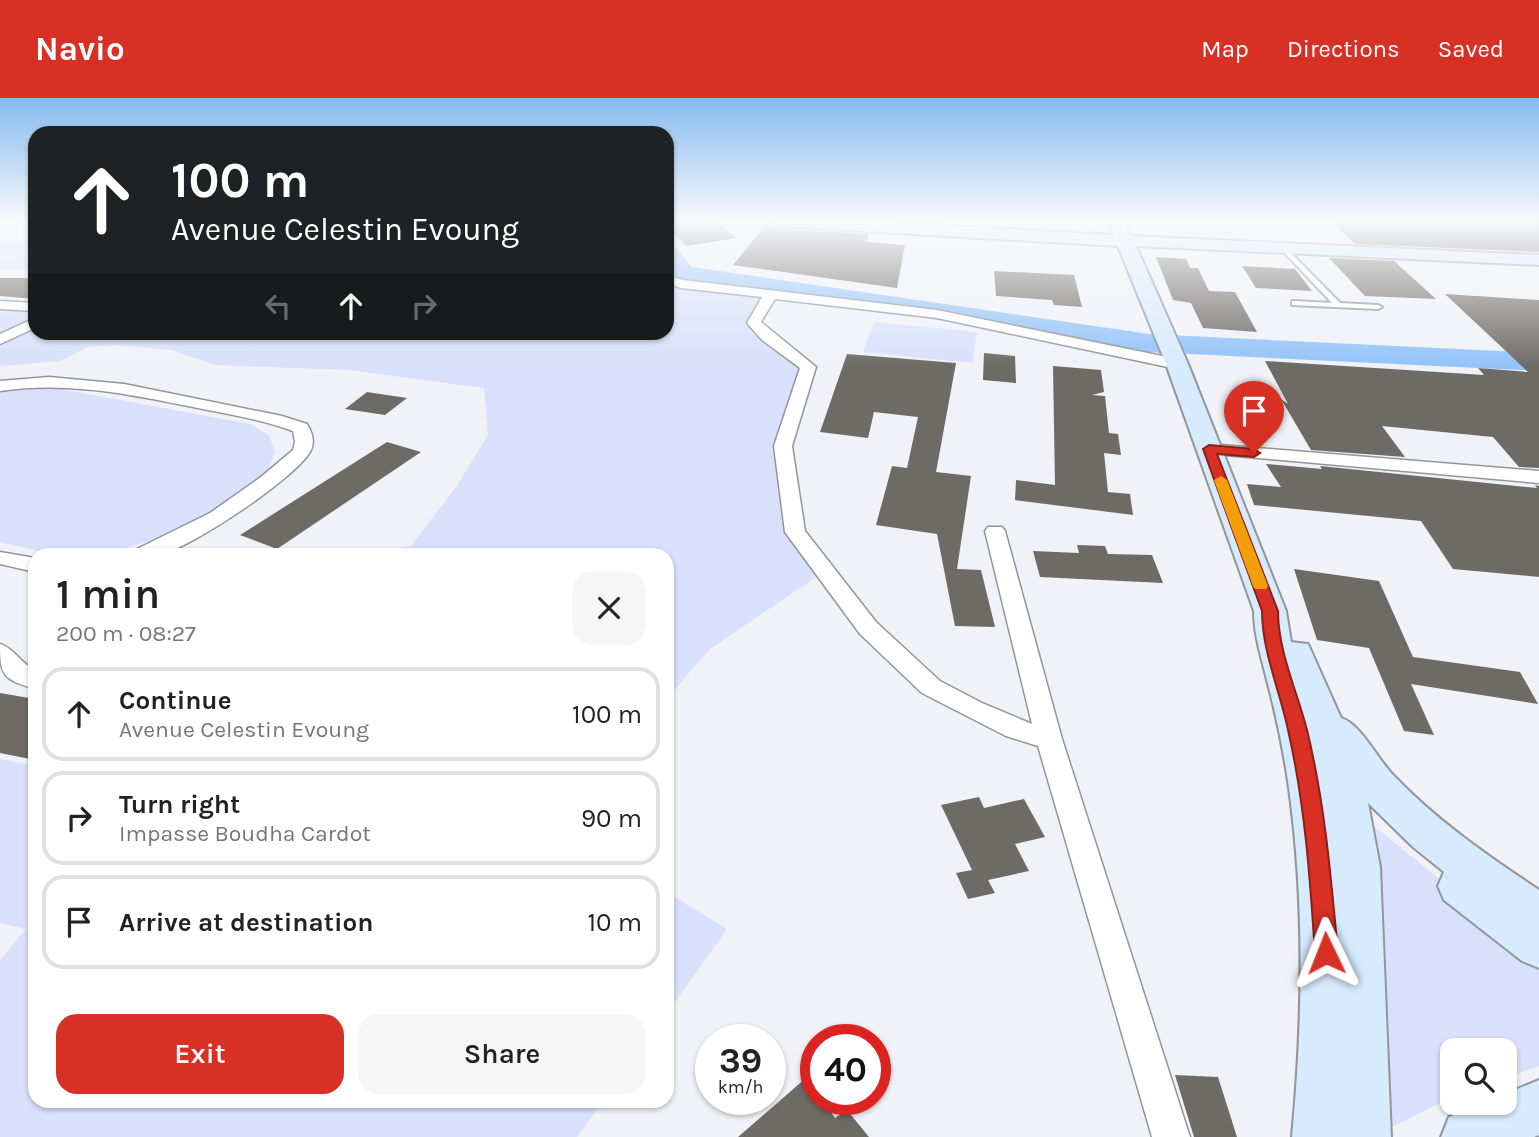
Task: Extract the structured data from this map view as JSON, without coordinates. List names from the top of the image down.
{
  "page": {
    "header": "Navio",
    "nav": ["Map", "Directions", "Saved"],
    "turn": ["100 m", "Avenue Celestin Evoung"],
    "heading": ["1 min", "200 m · 08:27"],
    "list": [
      {
        "name": "Continue",
        "note": "Avenue Celestin Evoung",
        "value": "100 m"
      },
      {
        "name": "Turn right",
        "note": "Impasse Boudha Cardot",
        "value": "90 m"
      },
      {
        "name": "Arrive at destination",
        "value": "10 m"
      }
    ],
    "buttons": ["Exit", "Share"],
    "speed": "39 km/h",
    "limit": "40"
  }
}
